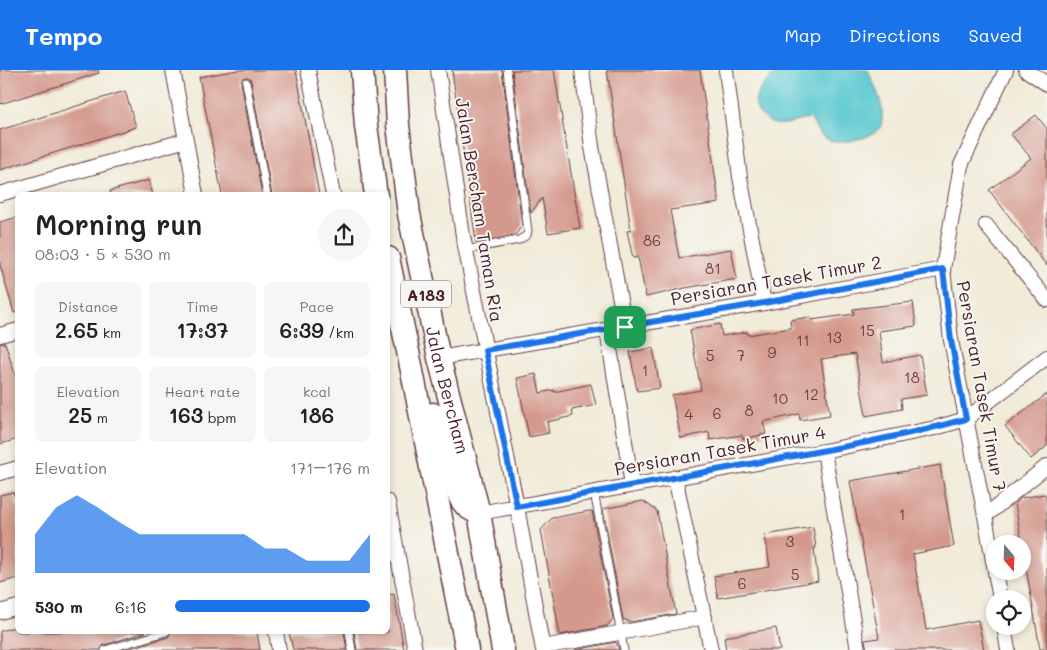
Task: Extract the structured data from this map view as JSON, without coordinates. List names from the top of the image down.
{
  "streets": {
    "main road": ["A183", "Jalan Bercham"],
    "street": [
      "Jalan Bercham Taman Ria",
      "Persiaran Tasek Timur 2",
      "Persiaran Tasek Timur 7",
      "Persiaran Tasek Timur 4"
    ]
  },
  "crossings": [
    ["Jalan Bercham Taman Ria", "Persiaran Tasek Timur 2"],
    ["Jalan Bercham Taman Ria", "Persiaran Tasek Timur 4"],
    ["Persiaran Tasek Timur 2", "Persiaran Tasek Timur 7"],
    ["Persiaran Tasek Timur 2", "Jalan Bercham"],
    ["Persiaran Tasek Timur 7", "Persiaran Tasek Timur 4"],
    ["Jalan Bercham", "Persiaran Tasek Timur 4"]
  ],
  "house_numbers": [
    "86",
    "81",
    "15",
    "13",
    "11",
    "9",
    "5",
    "7",
    "1",
    "18",
    "12",
    "10",
    "8",
    "6",
    "4",
    "1",
    "3",
    "5",
    "6"
  ],
  "north": "bottom",
  "page": {
    "header": "Tempo",
    "nav": ["Map", "Directions", "Saved"],
    "heading": ["Morning run", "08:03 · 5 × 530 m"],
    "stats": [
      ["Distance", "2.65 km"],
      ["Time", "17:37"],
      ["Pace", "6:39 /km"],
      ["Elevation", "25 m"],
      ["Heart rate", "163 bpm"],
      ["kcal", "186"]
    ],
    "chart": ["Elevation", "171–176 m"],
    "list": [
      {
        "name": "530 m",
        "note": "6:16"
      }
    ]
  }
}
